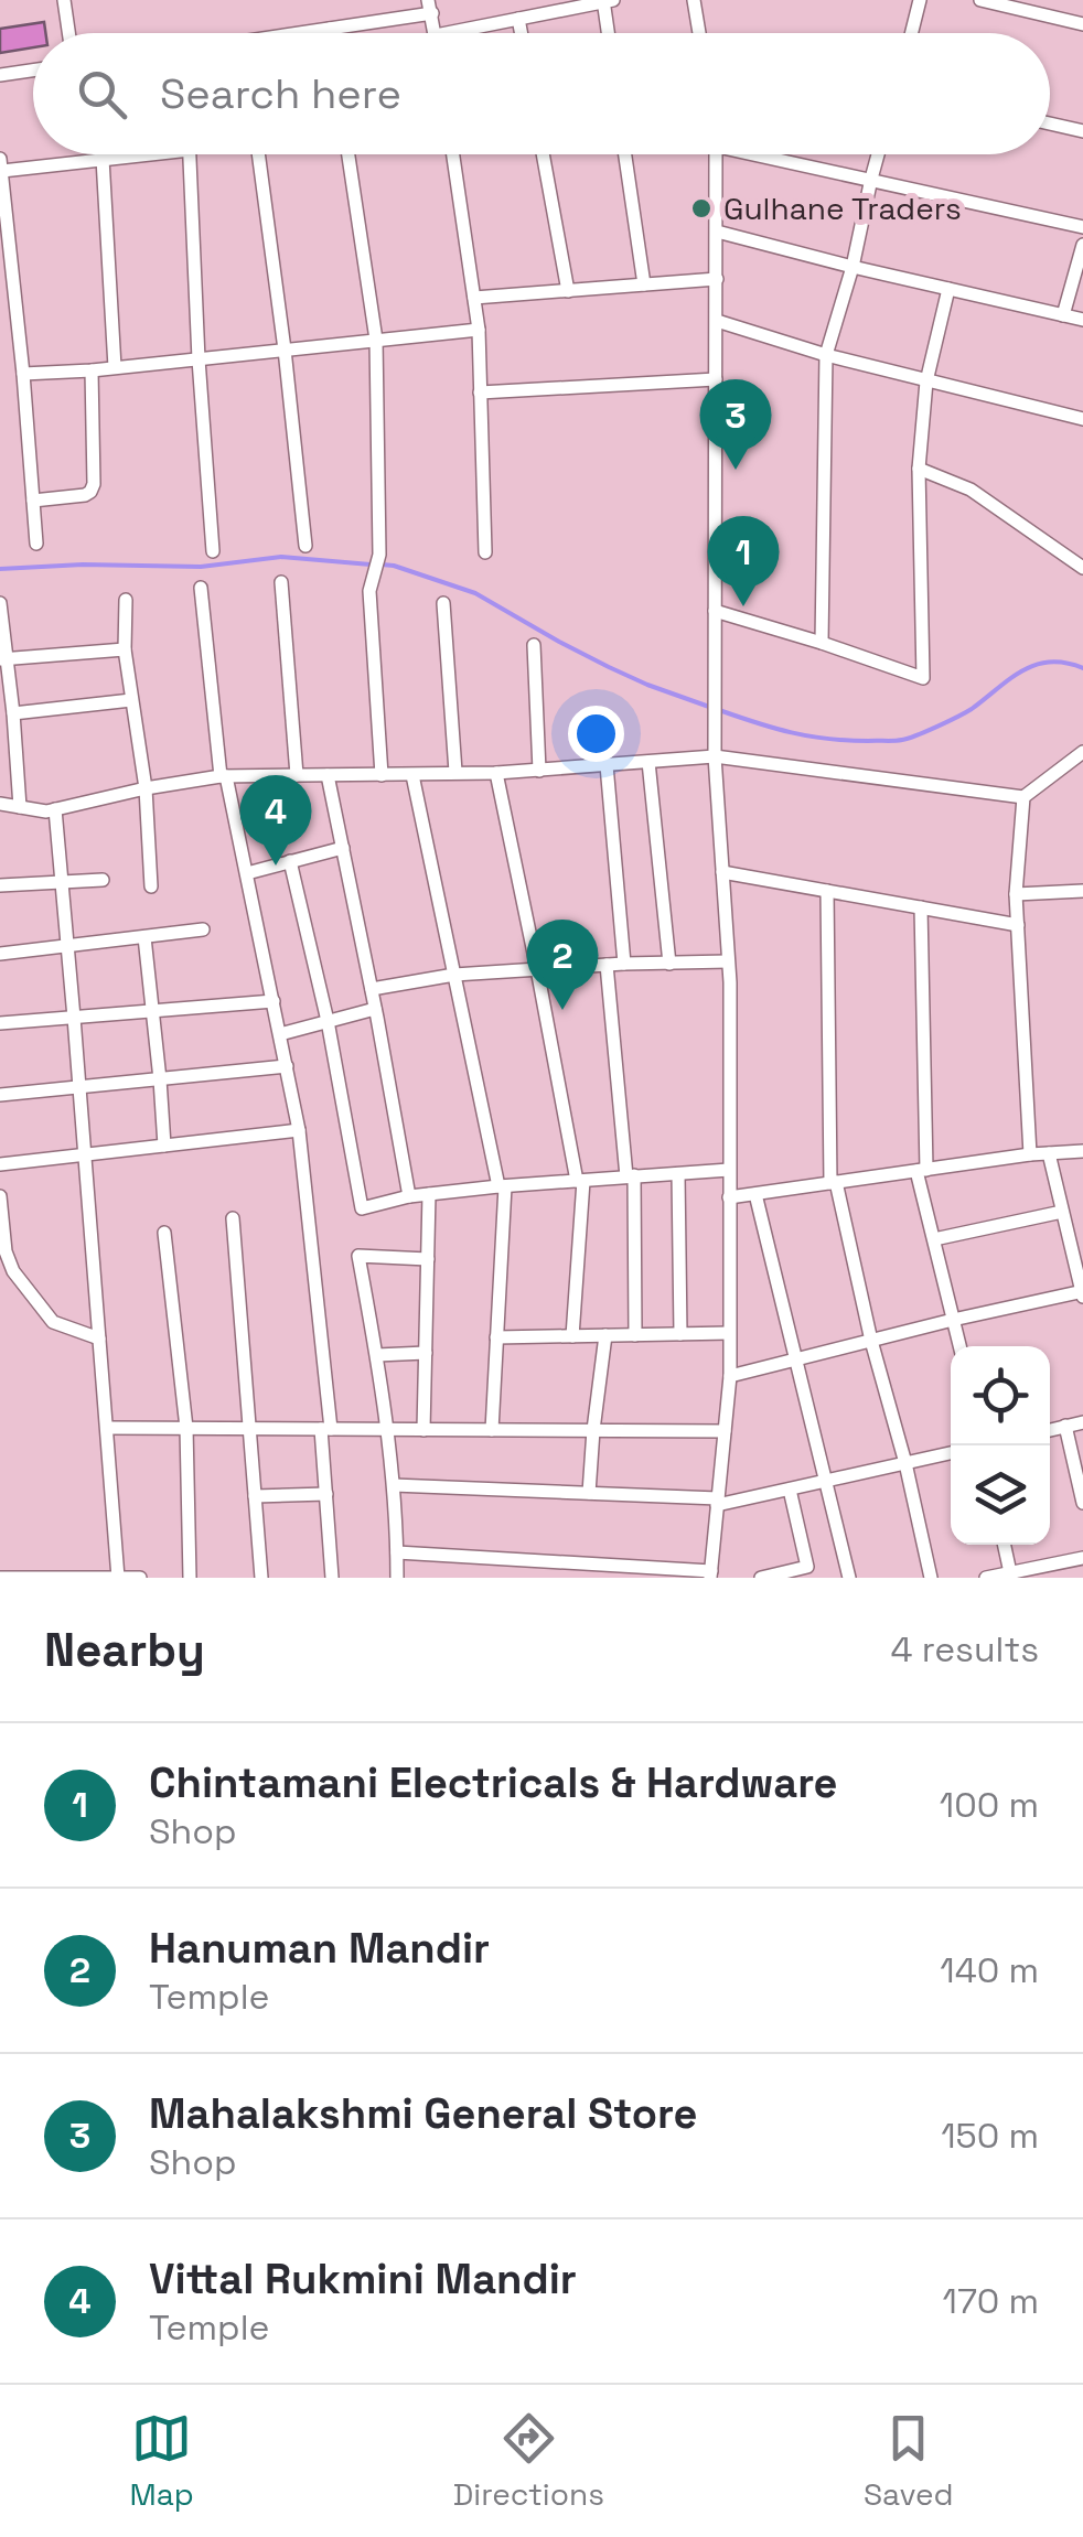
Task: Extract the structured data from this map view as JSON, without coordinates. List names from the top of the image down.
{
  "places": ["Gulhane Traders"],
  "page": {
    "search": "Search here",
    "pins": [
      "3",
      "1",
      "4",
      "2"
    ],
    "heading": ["Nearby", "4 results"],
    "list": [
      {
        "mark": "1",
        "name": "Chintamani Electricals & Hardware",
        "note": "Shop",
        "value": "100 m"
      },
      {
        "mark": "2",
        "name": "Hanuman Mandir",
        "note": "Temple",
        "value": "140 m"
      },
      {
        "mark": "3",
        "name": "Mahalakshmi General Store",
        "note": "Shop",
        "value": "150 m"
      },
      {
        "mark": "4",
        "name": "Vittal Rukmini Mandir",
        "note": "Temple",
        "value": "170 m"
      }
    ],
    "nav": ["Map", "Directions", "Saved"]
  }
}
